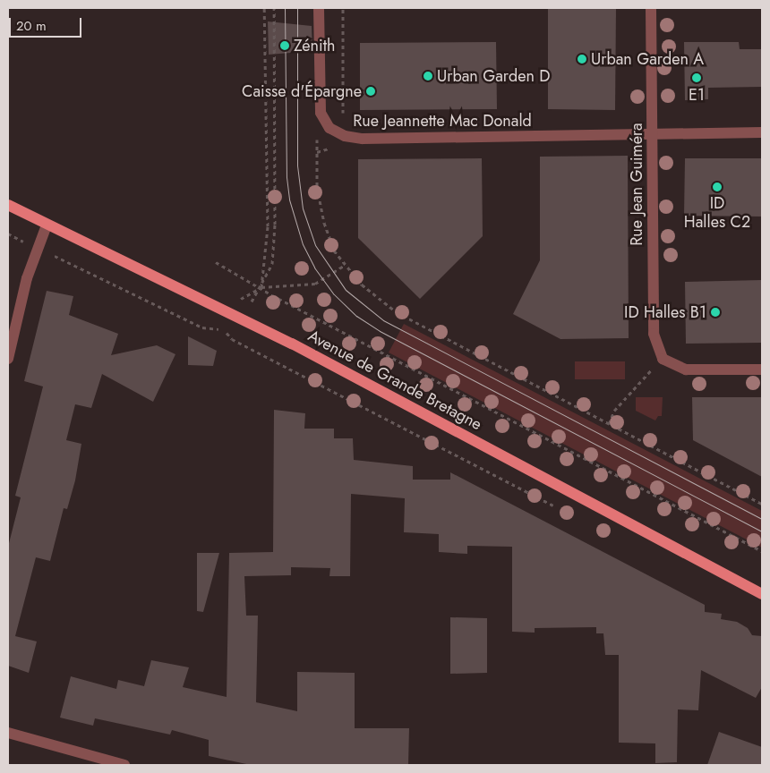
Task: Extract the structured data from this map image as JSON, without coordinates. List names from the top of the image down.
{
  "streets": {
    "main road": ["Avenue de Grande Bretagne"],
    "street": ["Rue Jeannette Mac Donald", "Rue Jean Guiméra"]
  },
  "crossings": [
    ["Rue Jeannette Mac Donald", "Rue Jean Guiméra"]
  ],
  "places": [
    "Zénith",
    "Urban Garden A",
    "Urban Garden D",
    "E1",
    "Caisse d'Épargne",
    "ID Halles C2",
    "ID Halles B1"
  ],
  "scale_bar": "20 m"
}
